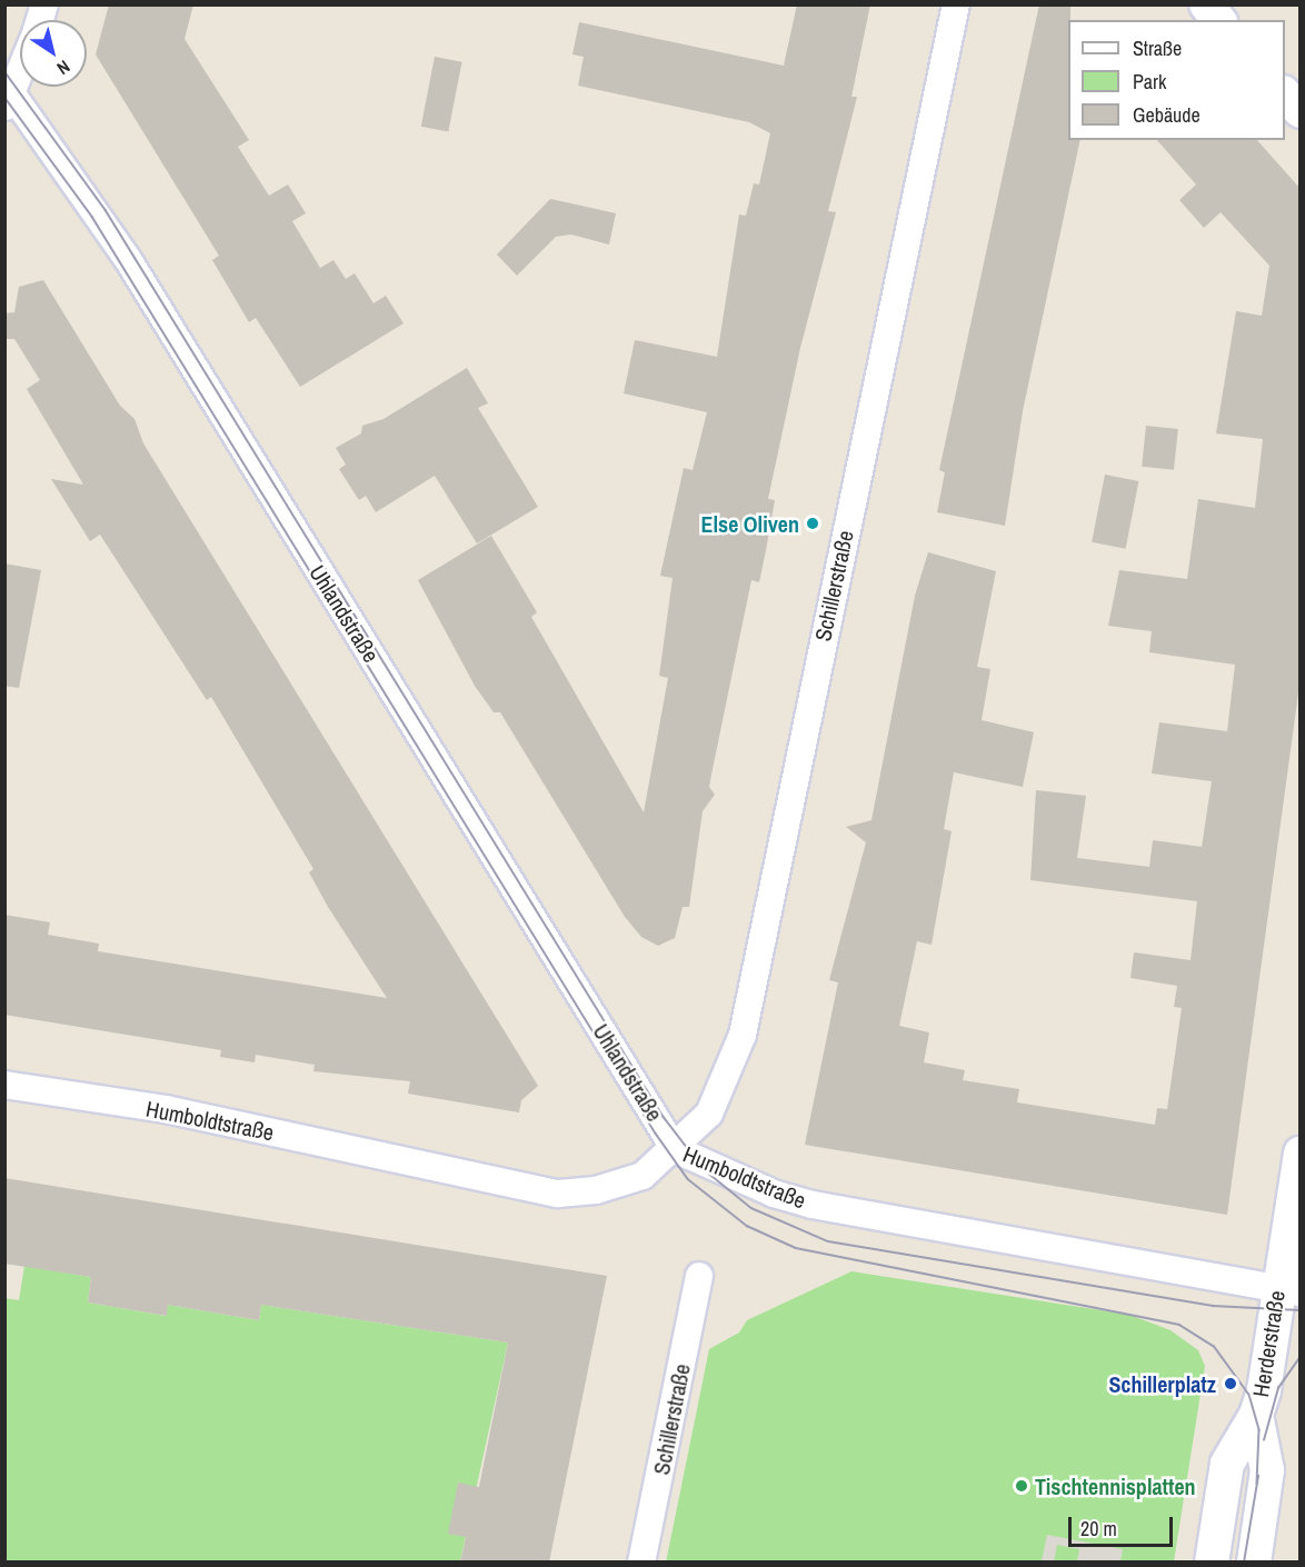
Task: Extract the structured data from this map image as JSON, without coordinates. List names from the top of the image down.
{
  "streets": {
    "street": [
      "Schillerstraße",
      "Uhlandstraße",
      "Humboldtstraße",
      "Herderstraße"
    ]
  },
  "crossings": [
    ["Schillerstraße", "Uhlandstraße"],
    ["Schillerstraße", "Humboldtstraße"],
    ["Uhlandstraße", "Humboldtstraße"],
    ["Humboldtstraße", "Herderstraße"]
  ],
  "places": ["Else Oliven", "Schillerplatz", "Tischtennisplatten"],
  "legend": ["Straße", "Park", "Gebäude"],
  "scale_bar": "20 m",
  "north": "bottom right"
}
